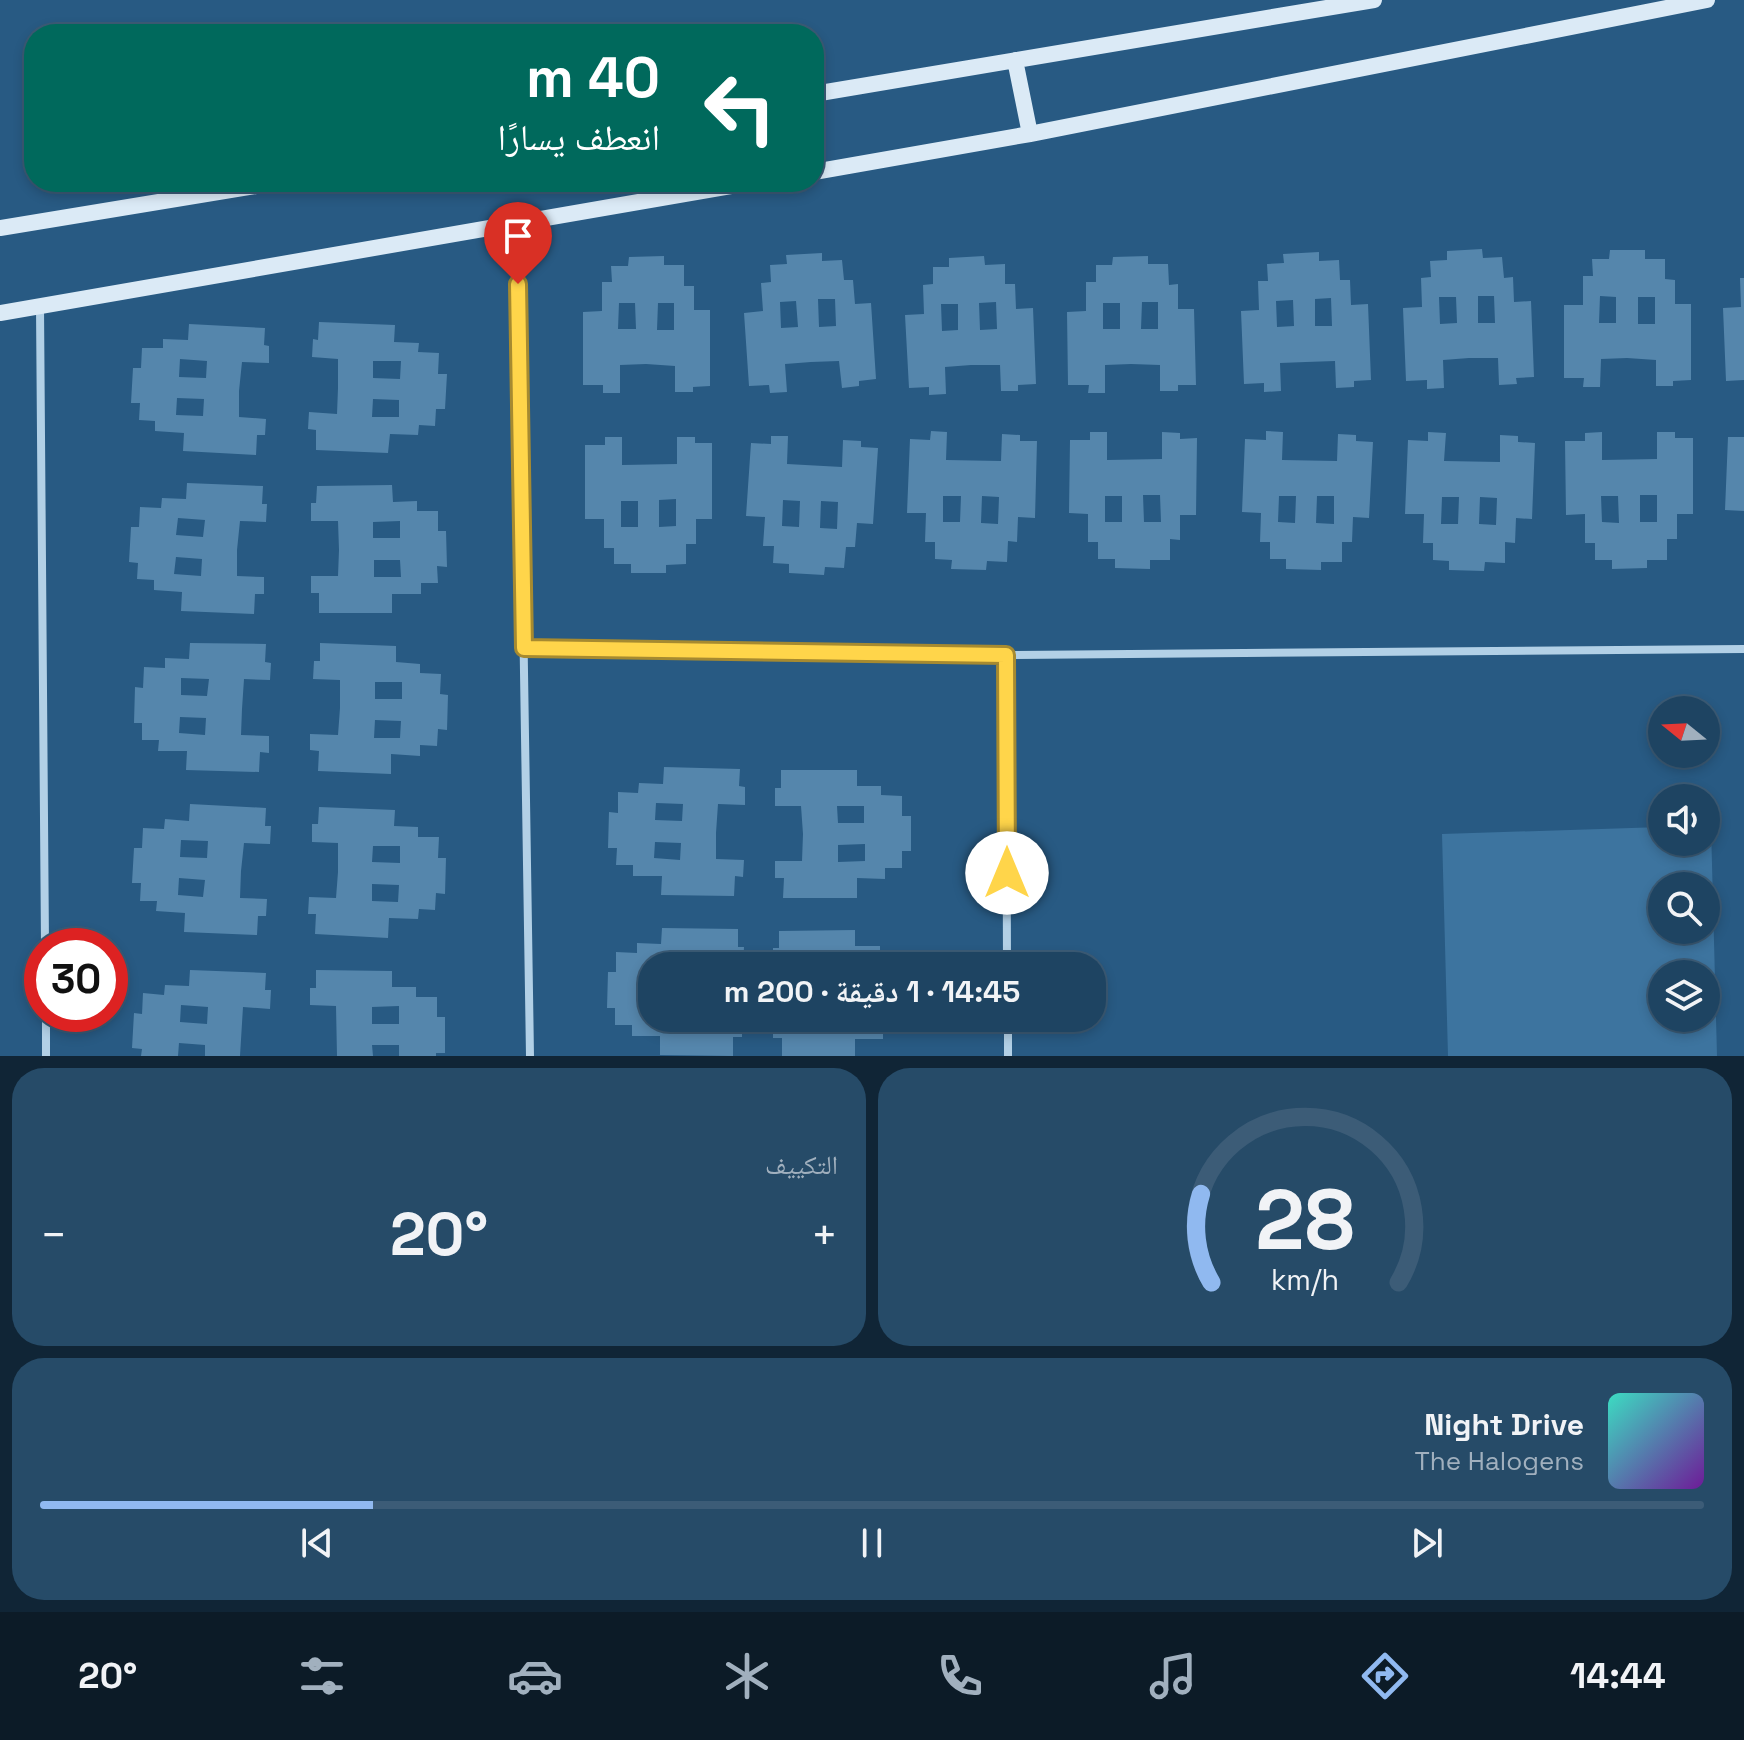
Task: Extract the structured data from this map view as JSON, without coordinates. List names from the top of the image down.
{
  "north": "left",
  "page": {
    "turn": ["40 m", "انعطف يسارًا"],
    "limit": "30",
    "trip": "14:45 · 1 دقيقة · 200 m",
    "tile": "التكييف",
    "heat": ["−", "20°", "+"],
    "song": ["Night Drive", "The Halogens"],
    "tabs": ["14:44", "20°"],
    "gauge": ["28", "km/h"]
  }
}
